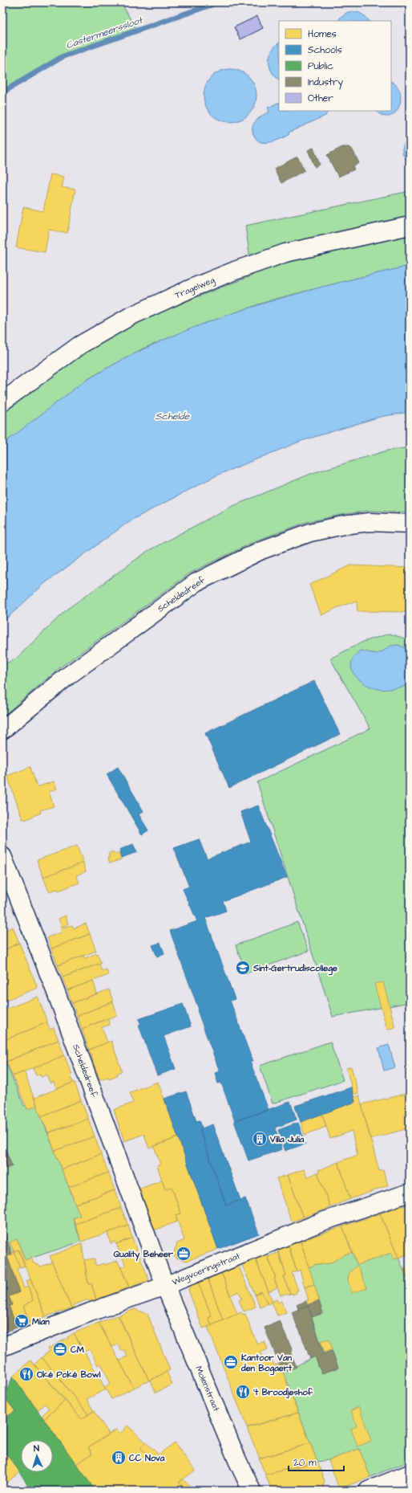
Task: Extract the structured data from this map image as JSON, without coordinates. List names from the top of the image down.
{
  "streets": {
    "street": [
      "Tragelweg",
      "Scheldedreef",
      "Wegvoeringstraat",
      "Molenstraat"
    ]
  },
  "crossings": [
    ["Scheldedreef", "Wegvoeringstraat"],
    ["Scheldedreef", "Molenstraat"],
    ["Wegvoeringstraat", "Molenstraat"]
  ],
  "water": ["Castermeerssloot", "Schelde"],
  "places": {
    "school or university": ["Sint-Gertrudiscollege"],
    "building": ["Villa Julia", "CC Nova"],
    "office": ["Quality Beheer", "CM", "Kantoor Van den Bogaert"],
    "supermarket": ["Mian"],
    "restaurant": ["Oké Poké Bowl", "'t Broodjeshof"]
  },
  "legend": [
    "Homes",
    "Schools",
    "Public",
    "Industry",
    "Other"
  ],
  "scale_bar": "20 m",
  "north": "top"
}
